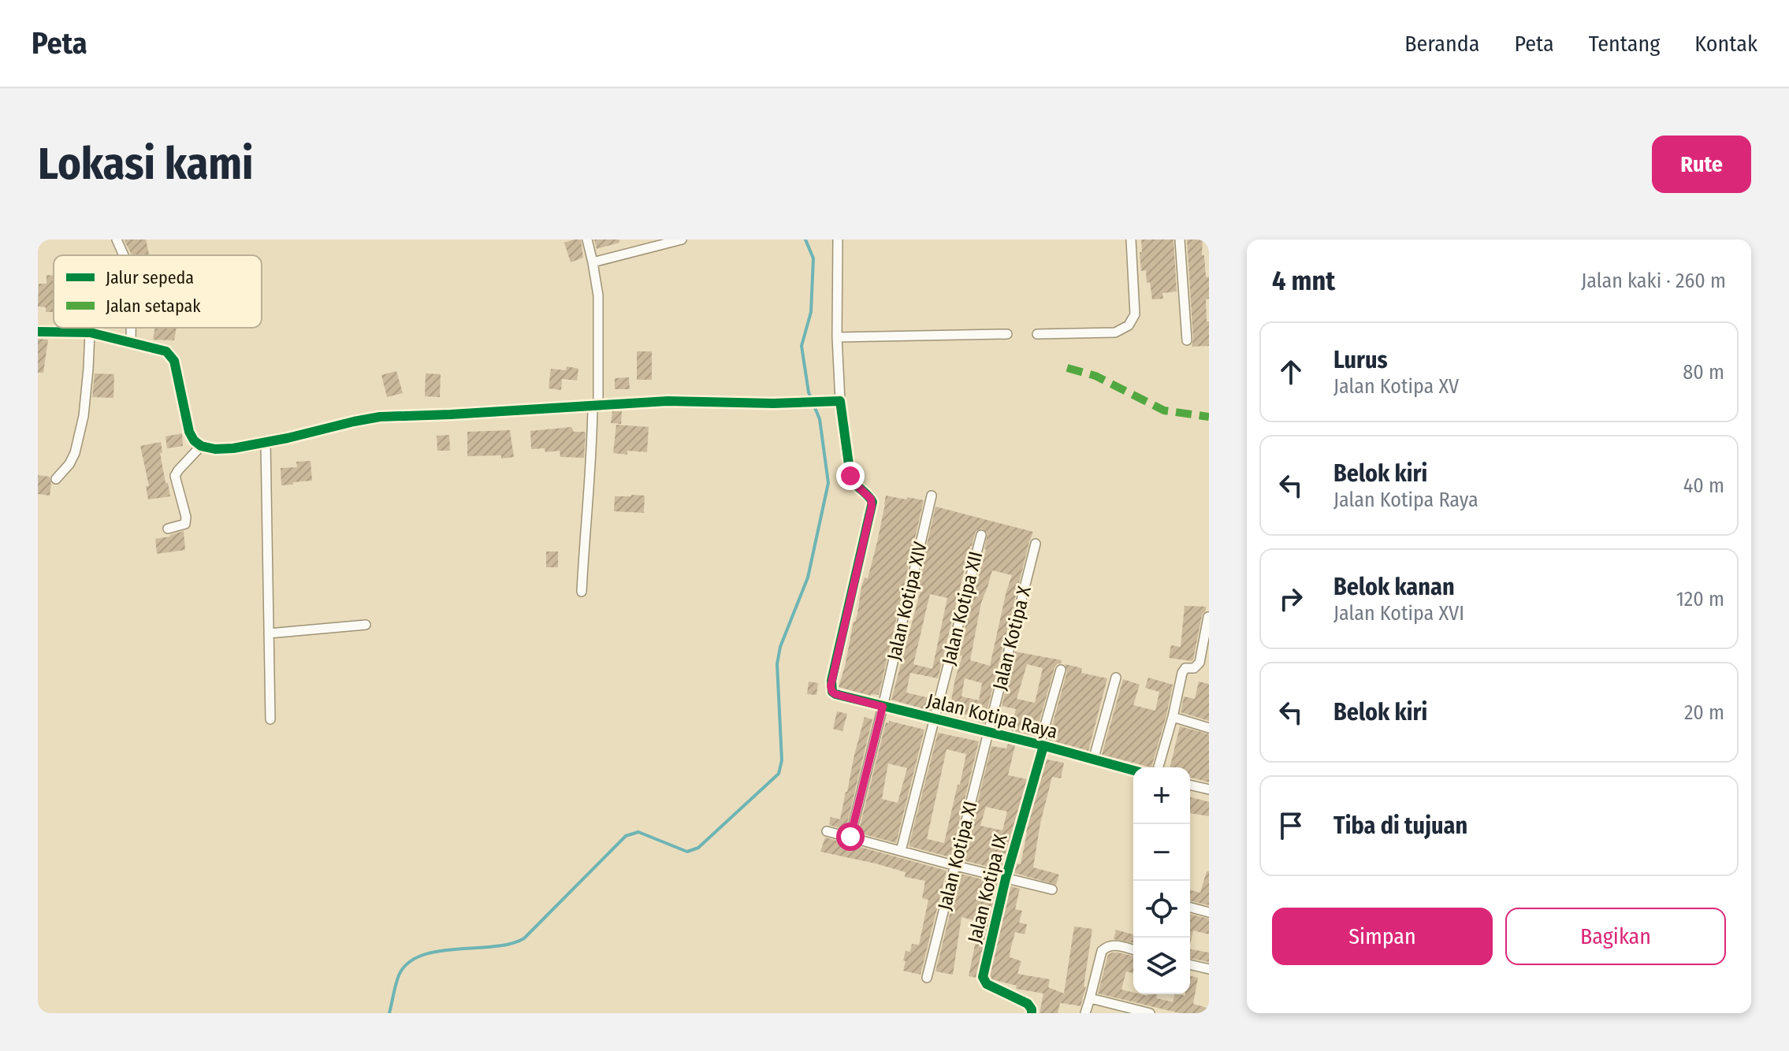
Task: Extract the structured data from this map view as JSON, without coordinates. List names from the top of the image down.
{
  "streets": {
    "street": [
      "Jalan Kotipa XIV",
      "Jalan Kotipa XII",
      "Jalan Kotipa X",
      "Jalan Kotipa Raya",
      "Jalan Kotipa XI",
      "Jalan Kotipa IX"
    ]
  },
  "crossings": [
    ["Jalan Kotipa XIV", "Jalan Kotipa Raya"],
    ["Jalan Kotipa XII", "Jalan Kotipa Raya"],
    ["Jalan Kotipa X", "Jalan Kotipa Raya"],
    ["Jalan Kotipa X", "Jalan Kotipa XI"],
    ["Jalan Kotipa Raya", "Jalan Kotipa XI"],
    ["Jalan Kotipa Raya", "Jalan Kotipa IX"]
  ],
  "legend": ["Jalur sepeda", "Jalan setapak"],
  "page": {
    "header": "Peta",
    "nav": [
      "Beranda",
      "Peta",
      "Tentang",
      "Kontak"
    ],
    "buttons": [
      "Rute",
      ["Simpan", "Bagikan"]
    ],
    "title": "Lokasi kami",
    "heading": ["4 mnt", "Jalan kaki · 260 m"],
    "list": [
      ["Lurus", "Jalan Kotipa XV", "80 m"],
      ["Belok kiri", "Jalan Kotipa Raya", "40 m"],
      ["Belok kanan", "Jalan Kotipa XVI", "120 m"],
      ["Belok kiri", "20 m"],
      "Tiba di tujuan"
    ],
    "map_buttons": ["+", "−"]
  }
}
